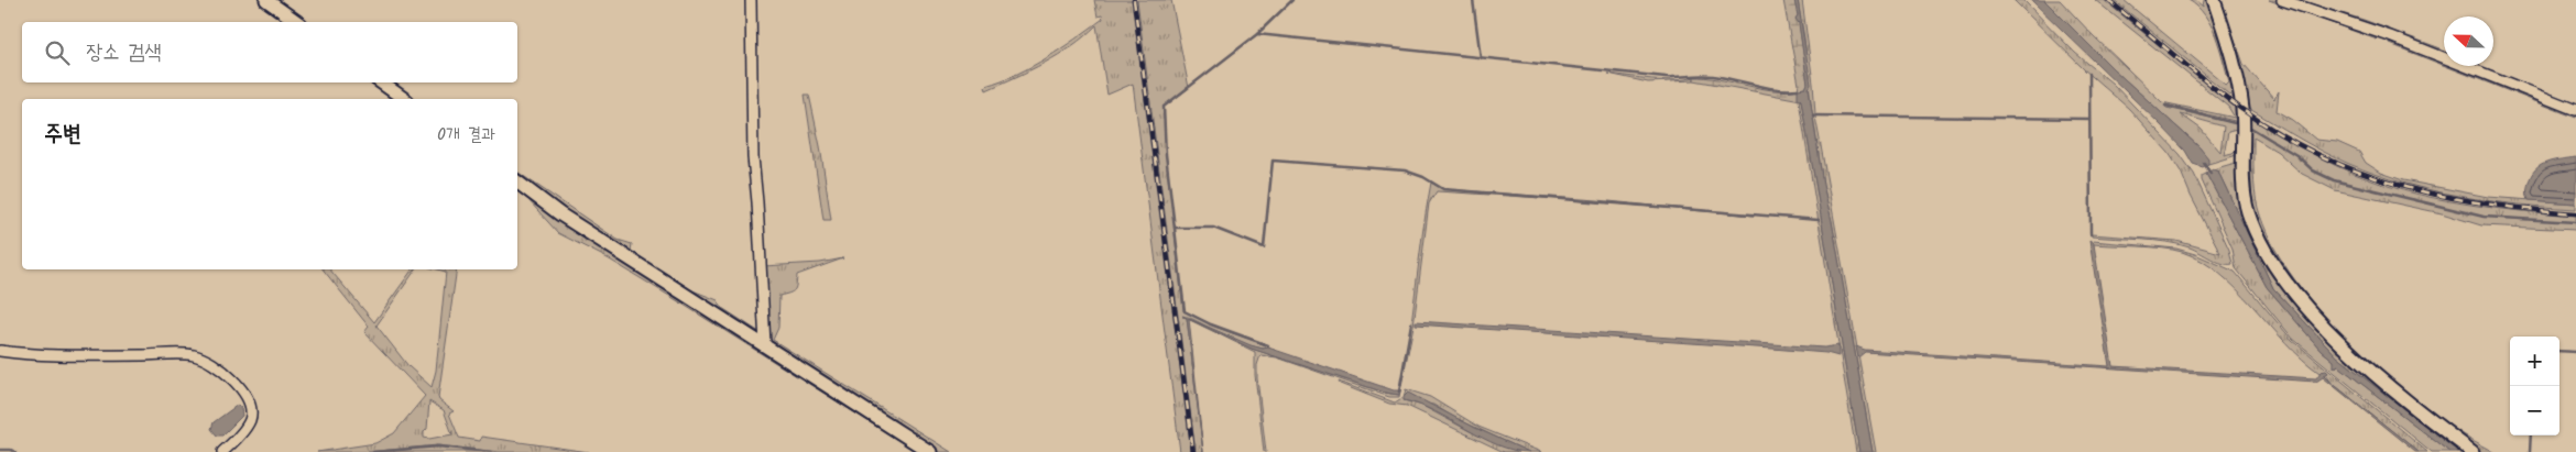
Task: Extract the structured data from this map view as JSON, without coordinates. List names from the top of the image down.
{
  "north": "left",
  "page": {
    "search": "장소 검색",
    "heading": ["주변", "0개 결과"],
    "map_buttons": ["+", "−"]
  }
}
